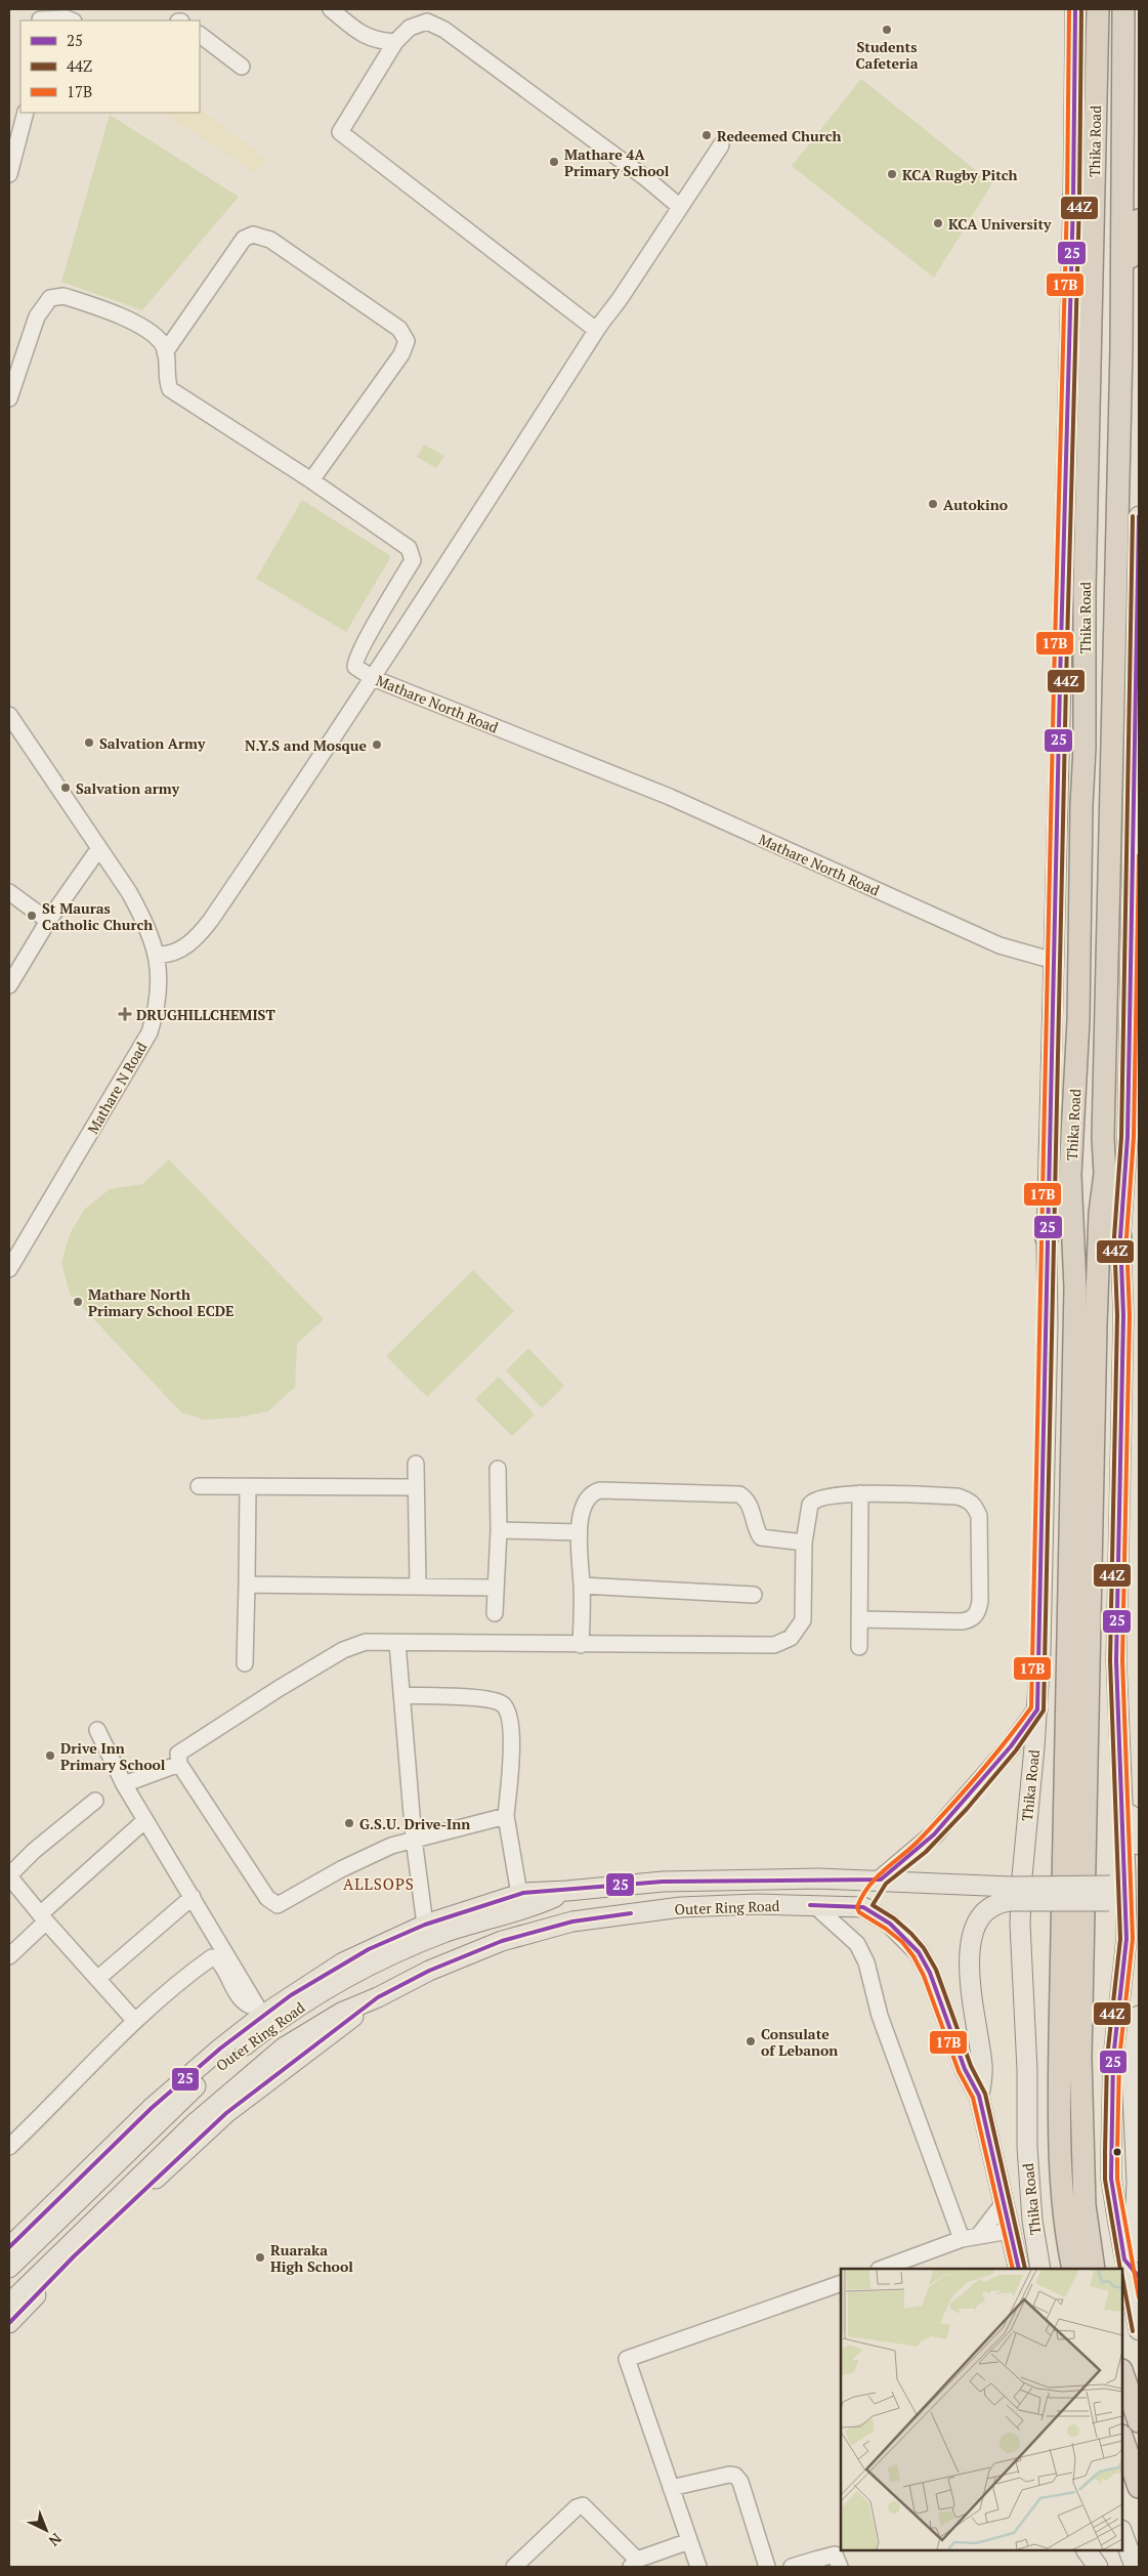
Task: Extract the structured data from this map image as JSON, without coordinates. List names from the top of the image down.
{
  "streets": {
    "highway": ["Thika Road"],
    "main road": ["Outer Ring Road"],
    "street": ["Mathare North Road", "Mathare N Road"]
  },
  "crossings": [
    ["Thika Road", "Mathare North Road"]
  ],
  "districts": ["ALLSOPS"],
  "places": {
    "other": [
      "Students Cafeteria",
      "Redeemed Church",
      "Mathare 4A Primary School",
      "KCA Rugby Pitch",
      "KCA University",
      "Autokino",
      "Salvation Army",
      "N.Y.S and Mosque",
      "Salvation army",
      "St Mauras Catholic Church",
      "Mathare North Primary School ECDE",
      "Drive Inn Primary School",
      "G.S.U. Drive-Inn",
      "Consulate of Lebanon",
      "Ruaraka High School"
    ],
    "health": ["DRUGHILLCHEMIST"]
  },
  "lines": ["transit line 25", "transit line 44Z", "transit line 17B"],
  "legend": ["25", "44Z", "17B"],
  "north": "bottom right"
}
